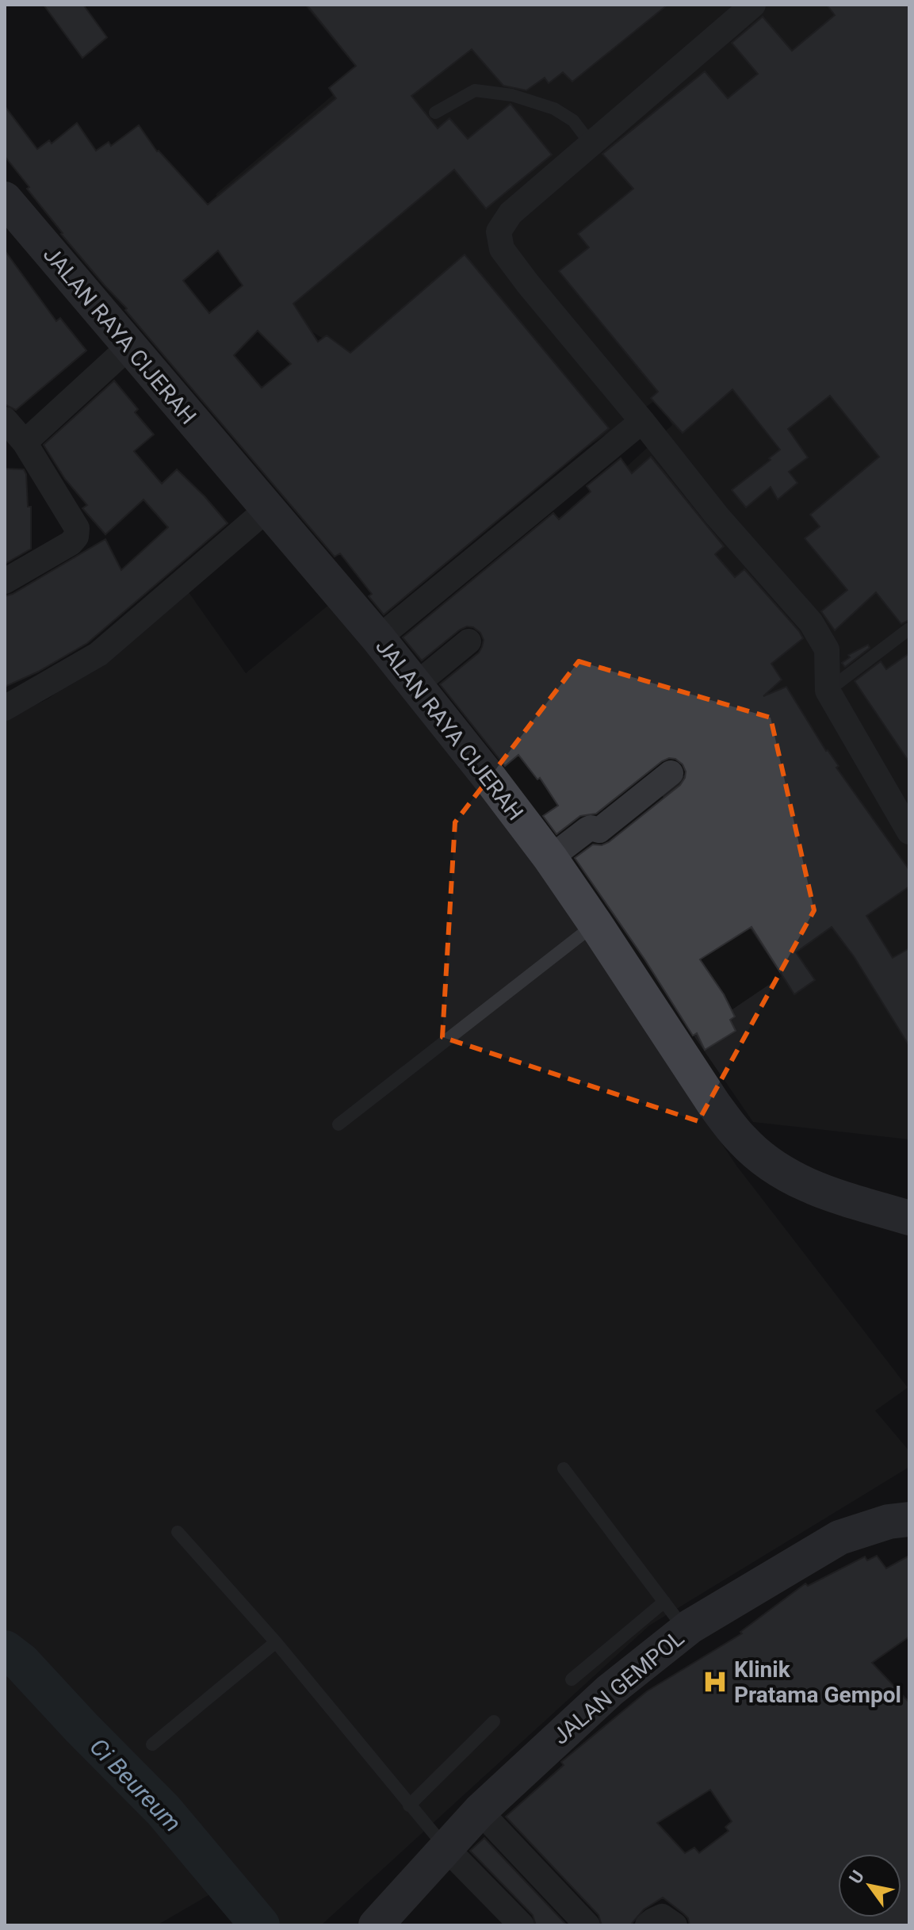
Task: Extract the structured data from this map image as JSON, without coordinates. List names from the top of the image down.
{
  "streets": {
    "main road": ["JALAN RAYA CIJERAH", "JALAN GEMPOL"]
  },
  "water": ["Ci Beureum"],
  "places": {
    "hospital": ["Klinik Pratama Gempol"]
  },
  "north": "top left"
}
